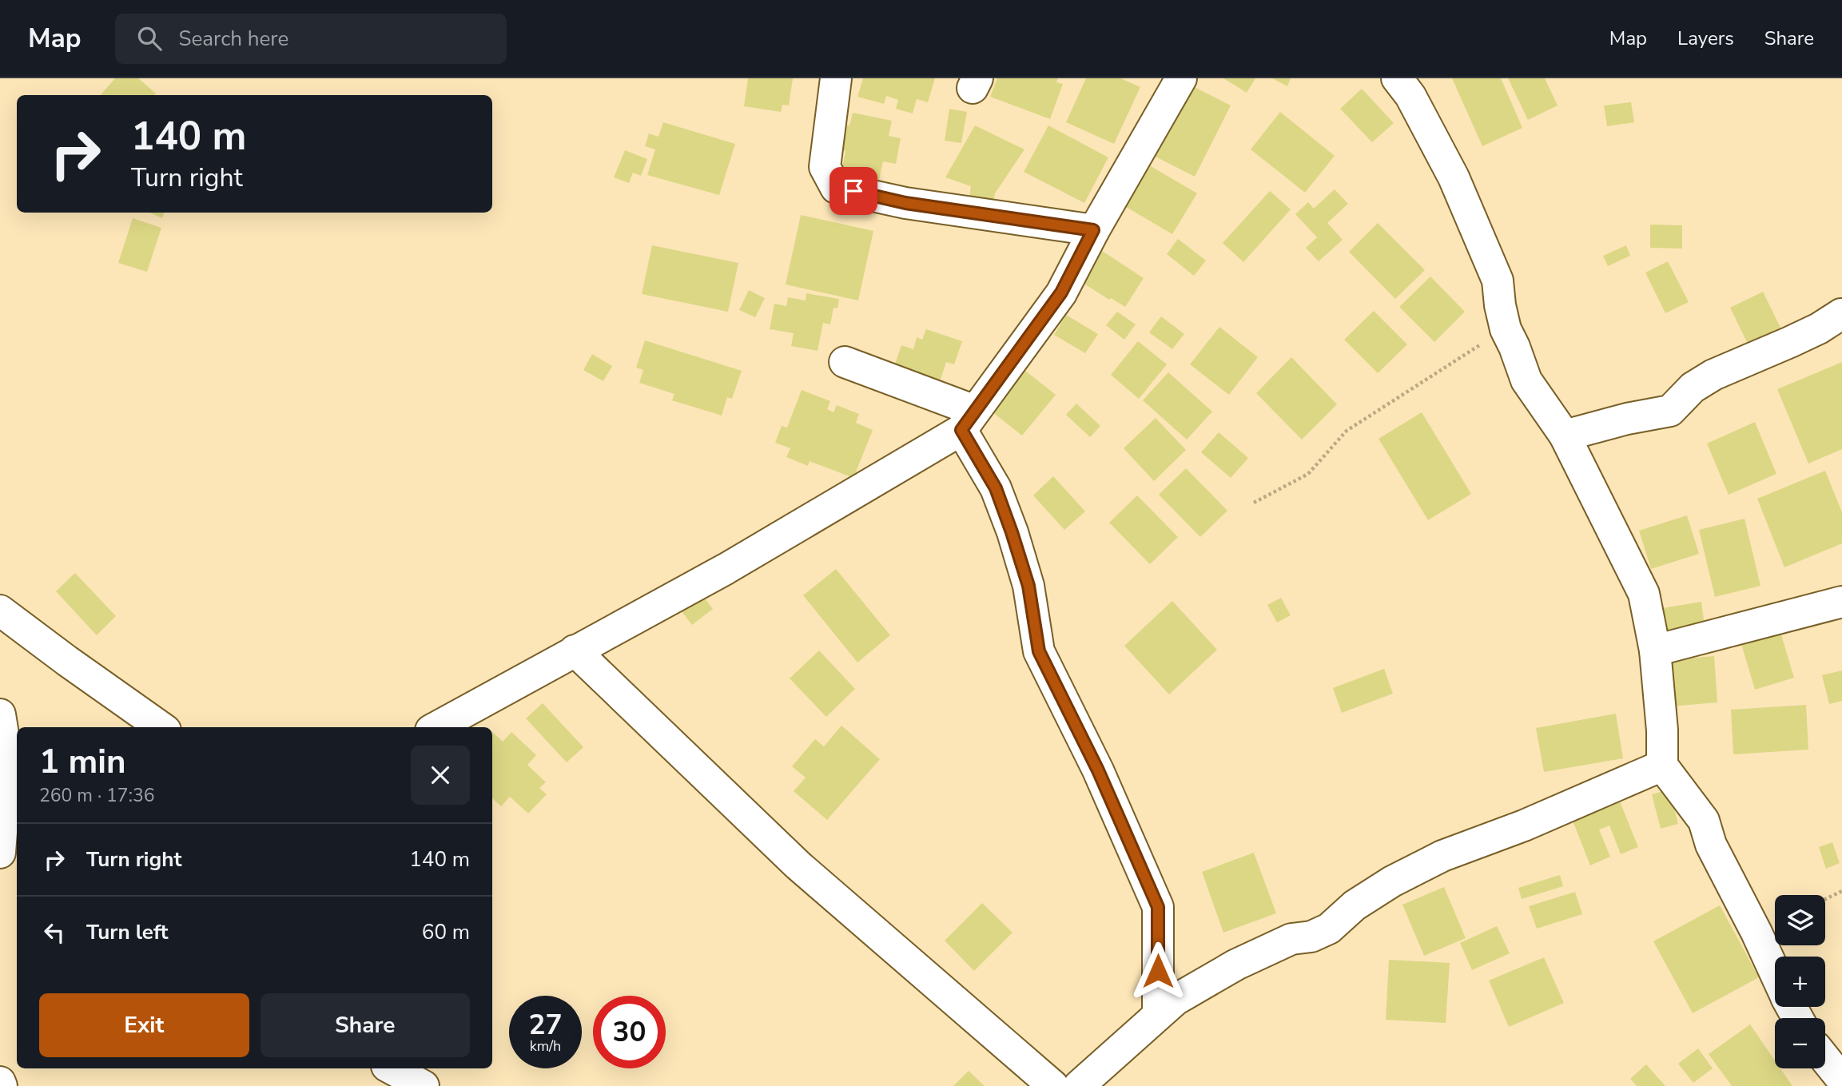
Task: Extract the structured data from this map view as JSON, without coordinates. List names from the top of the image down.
{
  "page": {
    "header": "Map",
    "search": "Search here",
    "nav": ["Map", "Layers", "Share"],
    "turn": ["140 m", "Turn right"],
    "heading": ["1 min", "260 m · 17:36"],
    "list": [
      {
        "name": "Turn right",
        "value": "140 m"
      },
      {
        "name": "Turn left",
        "value": "60 m"
      }
    ],
    "map_buttons": ["+", "−"],
    "buttons": ["Exit", "Share"],
    "speed": "27 km/h",
    "limit": "30"
  }
}
